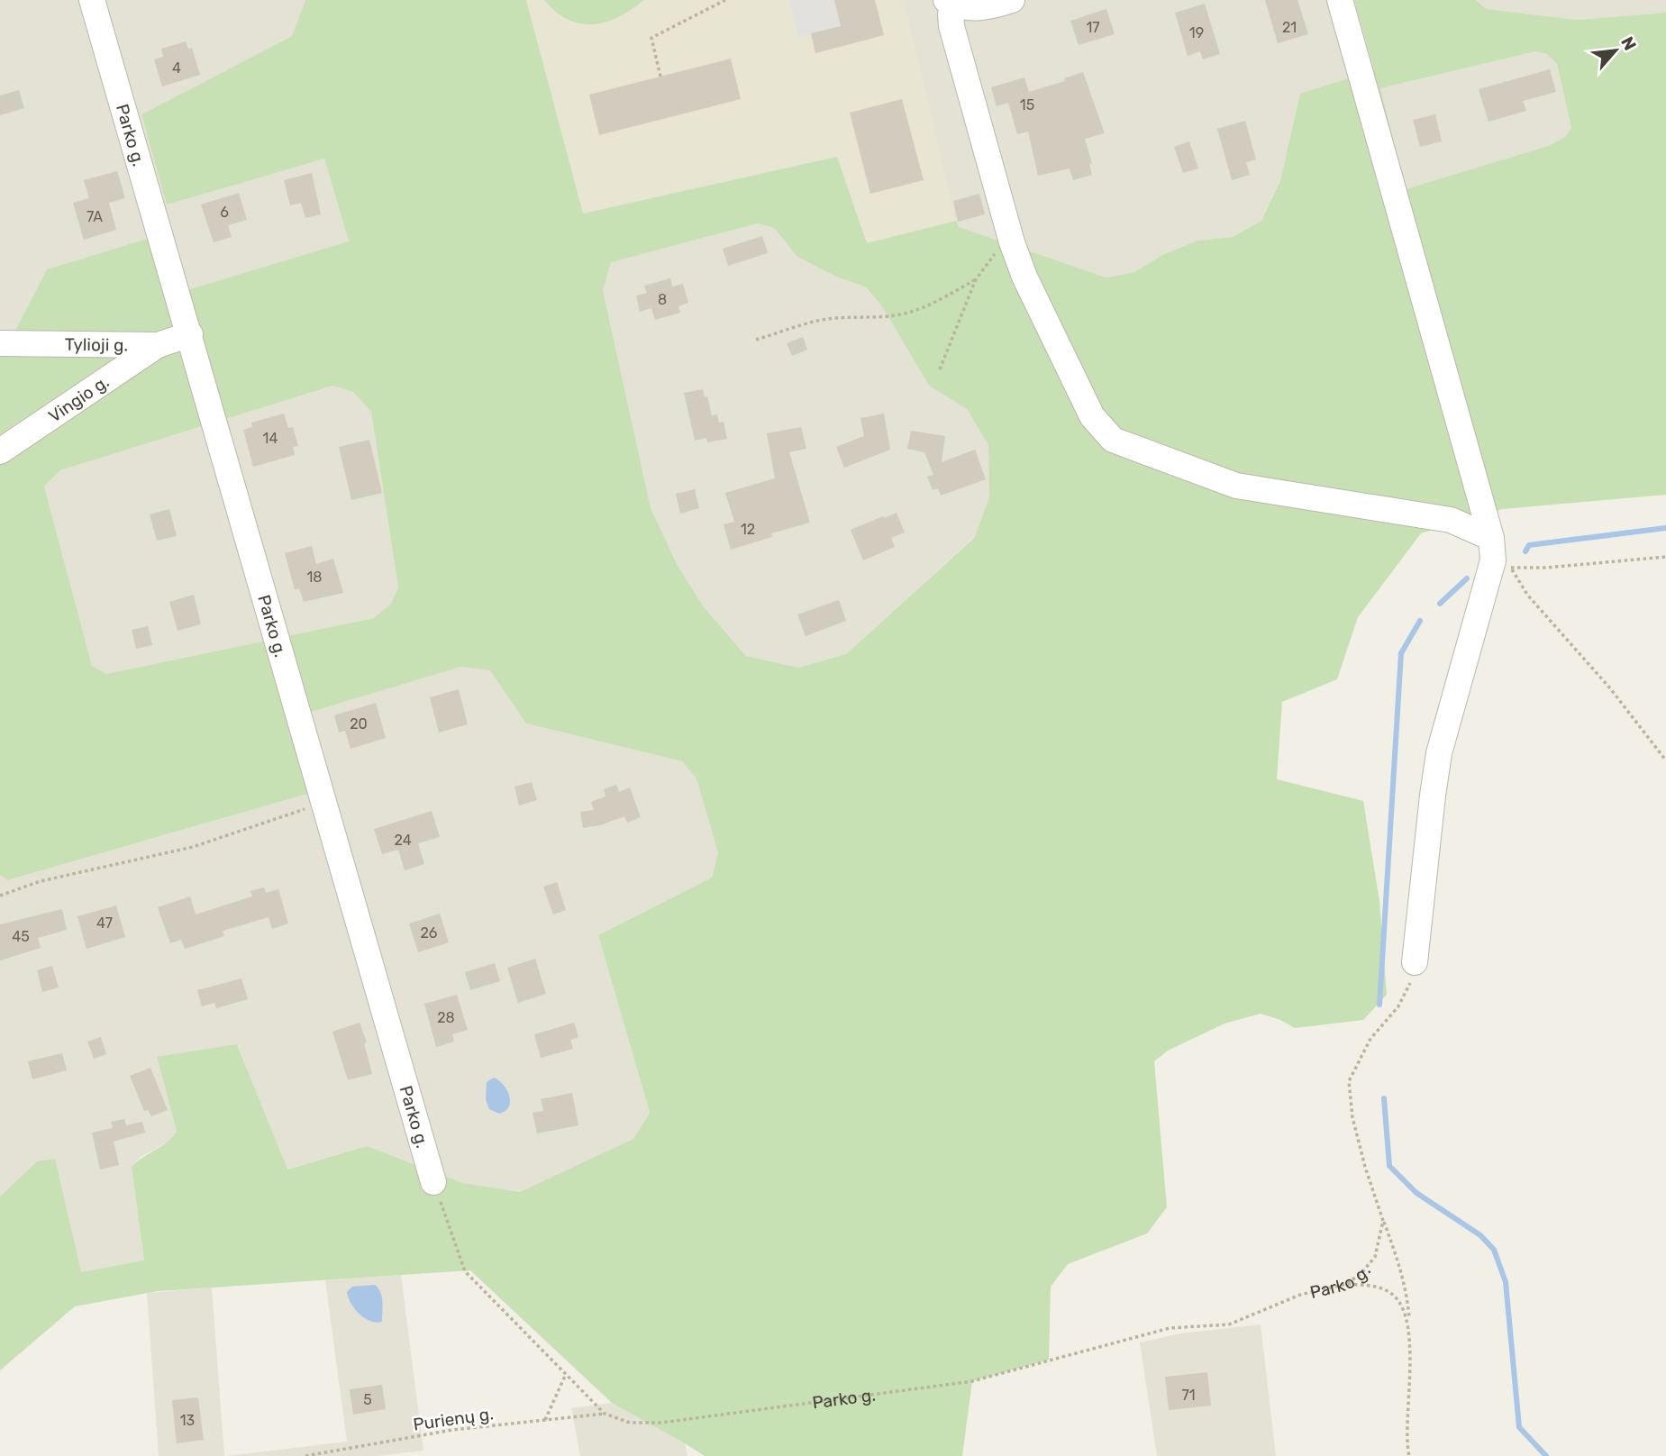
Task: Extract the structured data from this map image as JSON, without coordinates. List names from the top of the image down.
{
  "streets": {
    "street": ["Parko g.", "Tylioji g.", "Vingio g."],
    "path": ["Purienų g."]
  },
  "crossings": [
    ["Parko g.", "Tylioji g."],
    ["Parko g.", "Purienų g."],
    ["Tylioji g.", "Vingio g."]
  ],
  "house_numbers": [
    "17",
    "21",
    "19",
    "4",
    "15",
    "6",
    "7A",
    "8",
    "14",
    "12",
    "18",
    "20",
    "24",
    "47",
    "26",
    "45",
    "28",
    "71",
    "5",
    "13"
  ],
  "north": "top right"
}
